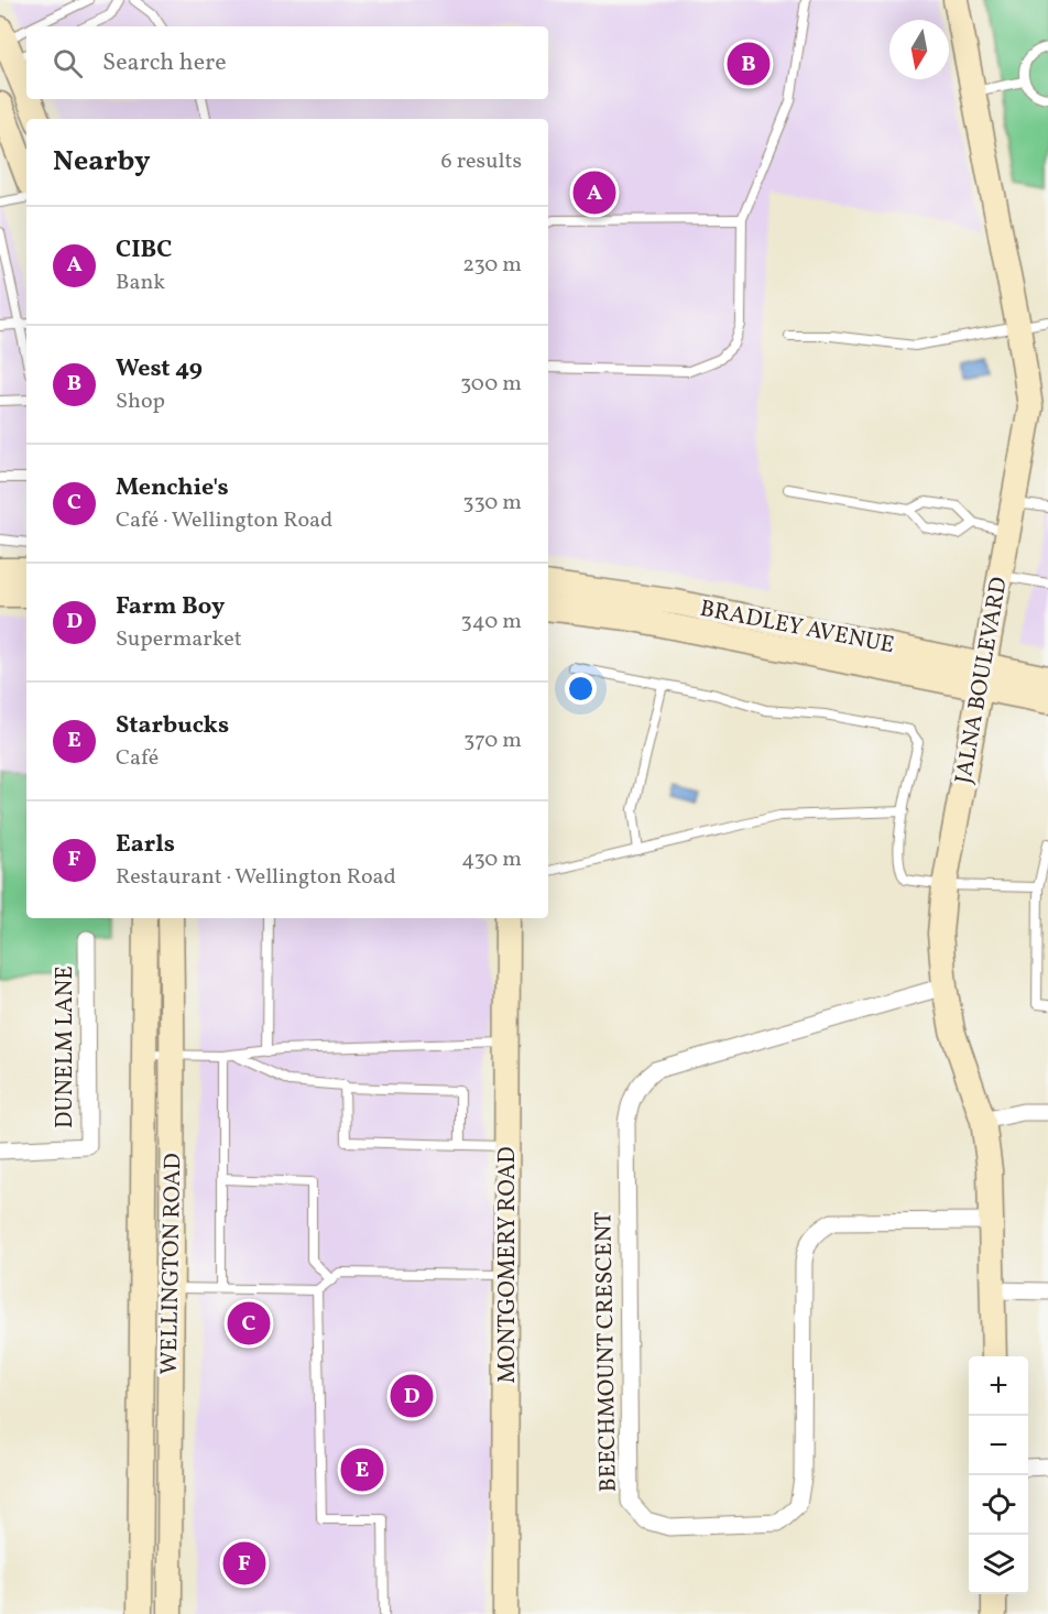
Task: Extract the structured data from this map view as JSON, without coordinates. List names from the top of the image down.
{
  "streets": {
    "main road": [
      "BRADLEY AVENUE",
      "JALNA BOULEVARD",
      "WELLINGTON ROAD",
      "MONTGOMERY ROAD"
    ],
    "street": ["DUNELM LANE", "BEECHMOUNT CRESCENT"]
  },
  "crossings": [
    ["BRADLEY AVENUE", "JALNA BOULEVARD"],
    ["JALNA BOULEVARD", "BEECHMOUNT CRESCENT"]
  ],
  "north": "bottom",
  "page": {
    "search": "Search here",
    "pins": [
      "B",
      "A",
      "C",
      "D",
      "E",
      "F"
    ],
    "heading": ["Nearby", "6 results"],
    "list": [
      {
        "mark": "A",
        "name": "CIBC",
        "note": "Bank",
        "value": "230 m"
      },
      {
        "mark": "B",
        "name": "West 49",
        "note": "Shop",
        "value": "300 m"
      },
      {
        "mark": "C",
        "name": "Menchie's",
        "note": "Café · Wellington Road",
        "value": "330 m"
      },
      {
        "mark": "D",
        "name": "Farm Boy",
        "note": "Supermarket",
        "value": "340 m"
      },
      {
        "mark": "E",
        "name": "Starbucks",
        "note": "Café",
        "value": "370 m"
      },
      {
        "mark": "F",
        "name": "Earls",
        "note": "Restaurant · Wellington Road",
        "value": "430 m"
      }
    ],
    "map_buttons": ["+", "−"]
  }
}
